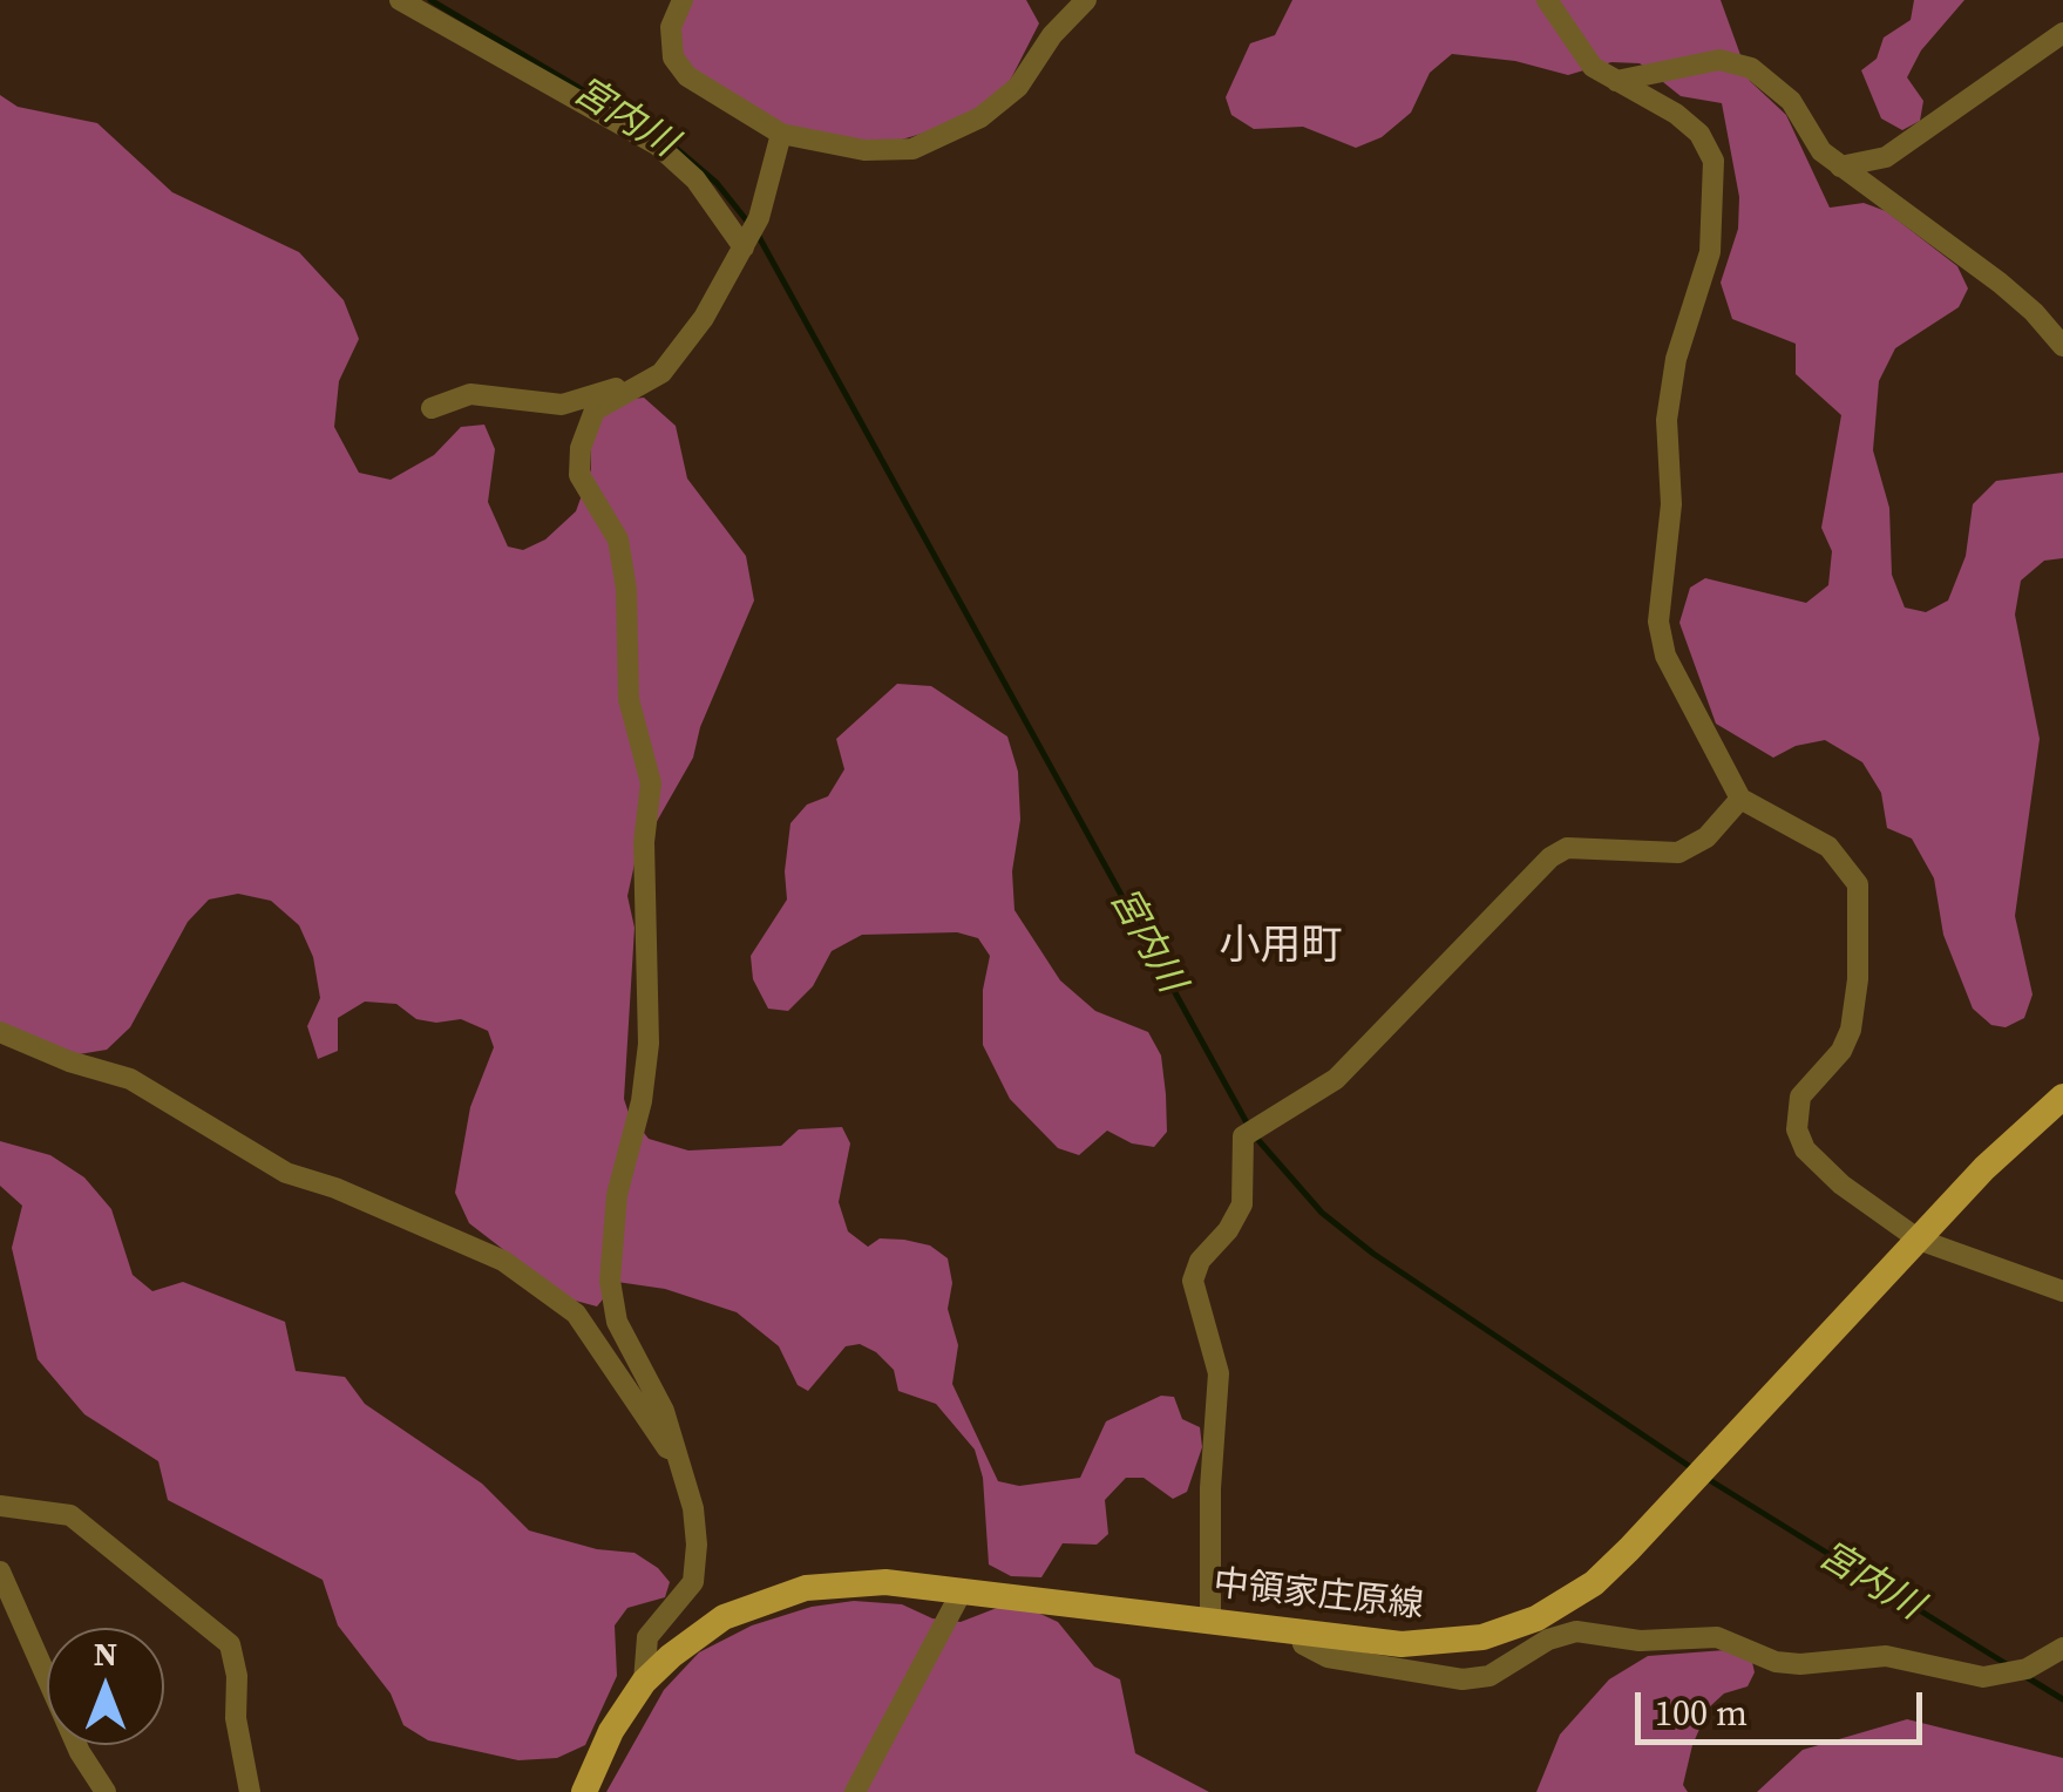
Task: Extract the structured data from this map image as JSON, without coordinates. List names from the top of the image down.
{
  "streets": {
    "main road": ["中領家庄原線"]
  },
  "districts": ["小用町"],
  "water": ["宮内川"],
  "scale_bar": "100 m",
  "north": "top"
}
